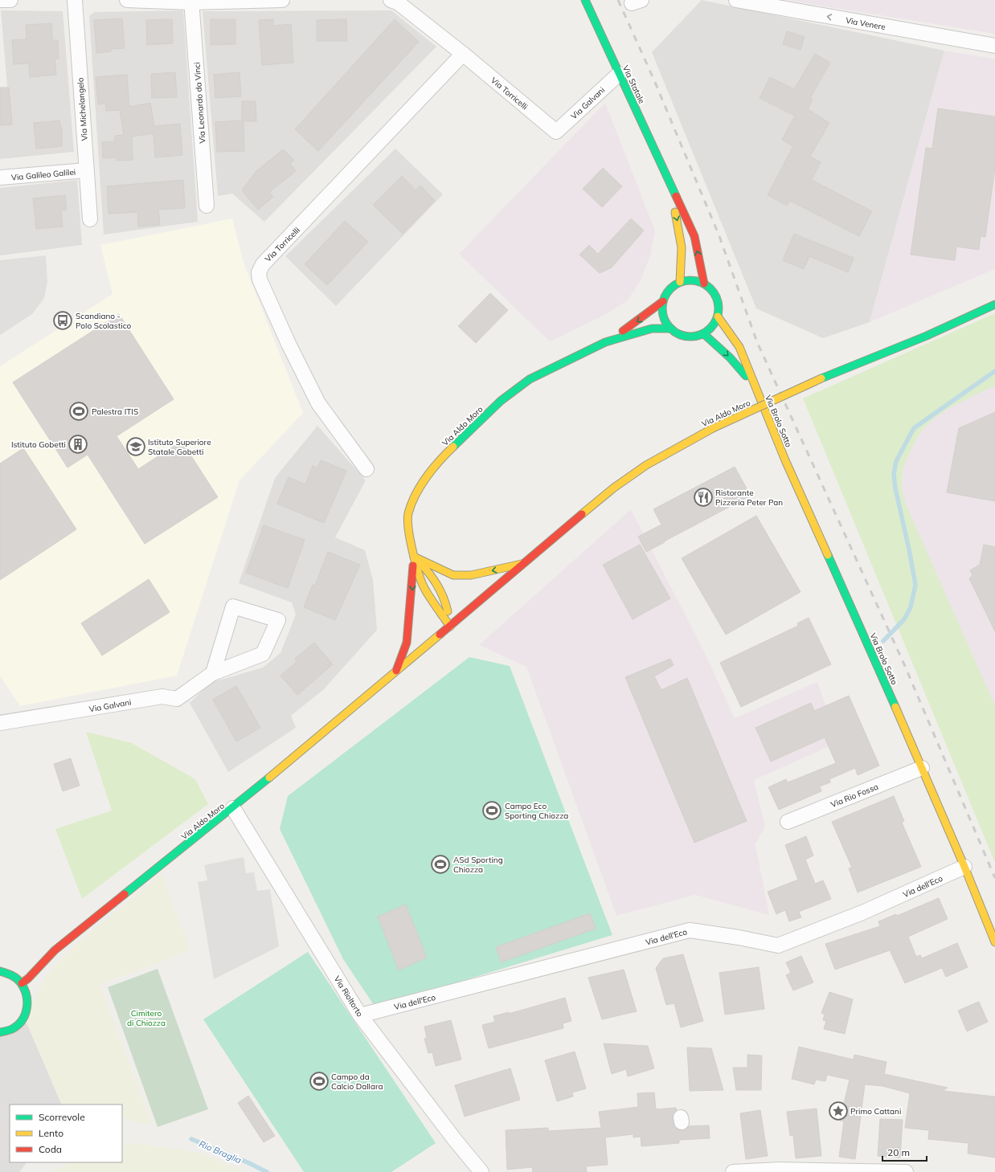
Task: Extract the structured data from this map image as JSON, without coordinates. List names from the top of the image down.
{
  "streets": {
    "main road": ["Via Statale", "Via Aldo Moro", "Via Brolo Sotto"],
    "street": [
      "Via Venere",
      "Via Torricelli",
      "Via Leonardo da Vinci",
      "Via Galvani",
      "Via Michelangelo",
      "Via Galileo Galilei",
      "Via Rio Fossa",
      "Via dell'Eco",
      "Via Rioltorto"
    ]
  },
  "crossings": [
    ["Via Statale", "Via Galvani"],
    ["Via Statale", "Via Aldo Moro"],
    ["Via Statale", "Via Brolo Sotto"],
    ["Via Torricelli", "Via Galvani"],
    ["Via Michelangelo", "Via Galileo Galilei"],
    ["Via Aldo Moro", "Via Brolo Sotto"],
    ["Via Aldo Moro", "Via Rioltorto"],
    ["Via Brolo Sotto", "Via Rio Fossa"],
    ["Via Brolo Sotto", "Via dell'Eco"],
    ["Via dell'Eco", "Via Rioltorto"]
  ],
  "one_way": ["Via Venere"],
  "water": ["Rio Braglia"],
  "parks": ["Cimitero di Chiozza"],
  "places": {
    "bus stop": ["Scandiano - Polo Scolastico"],
    "sports": [
      "Palestra ITIS",
      "Campo Eco Sporting Chiozza",
      "ASd Sporting Chiozza",
      "Campo da Calcio Dallara"
    ],
    "building": ["Istituto Gobetti"],
    "school or university": ["Istituto Superiore Statale Gobetti"],
    "restaurant": ["Ristorante Pizzeria Peter Pan"],
    "place": ["Primo Cattani"]
  },
  "legend": ["Scorrevole", "Lento", "Coda"],
  "scale_bar": "20 m"
}
